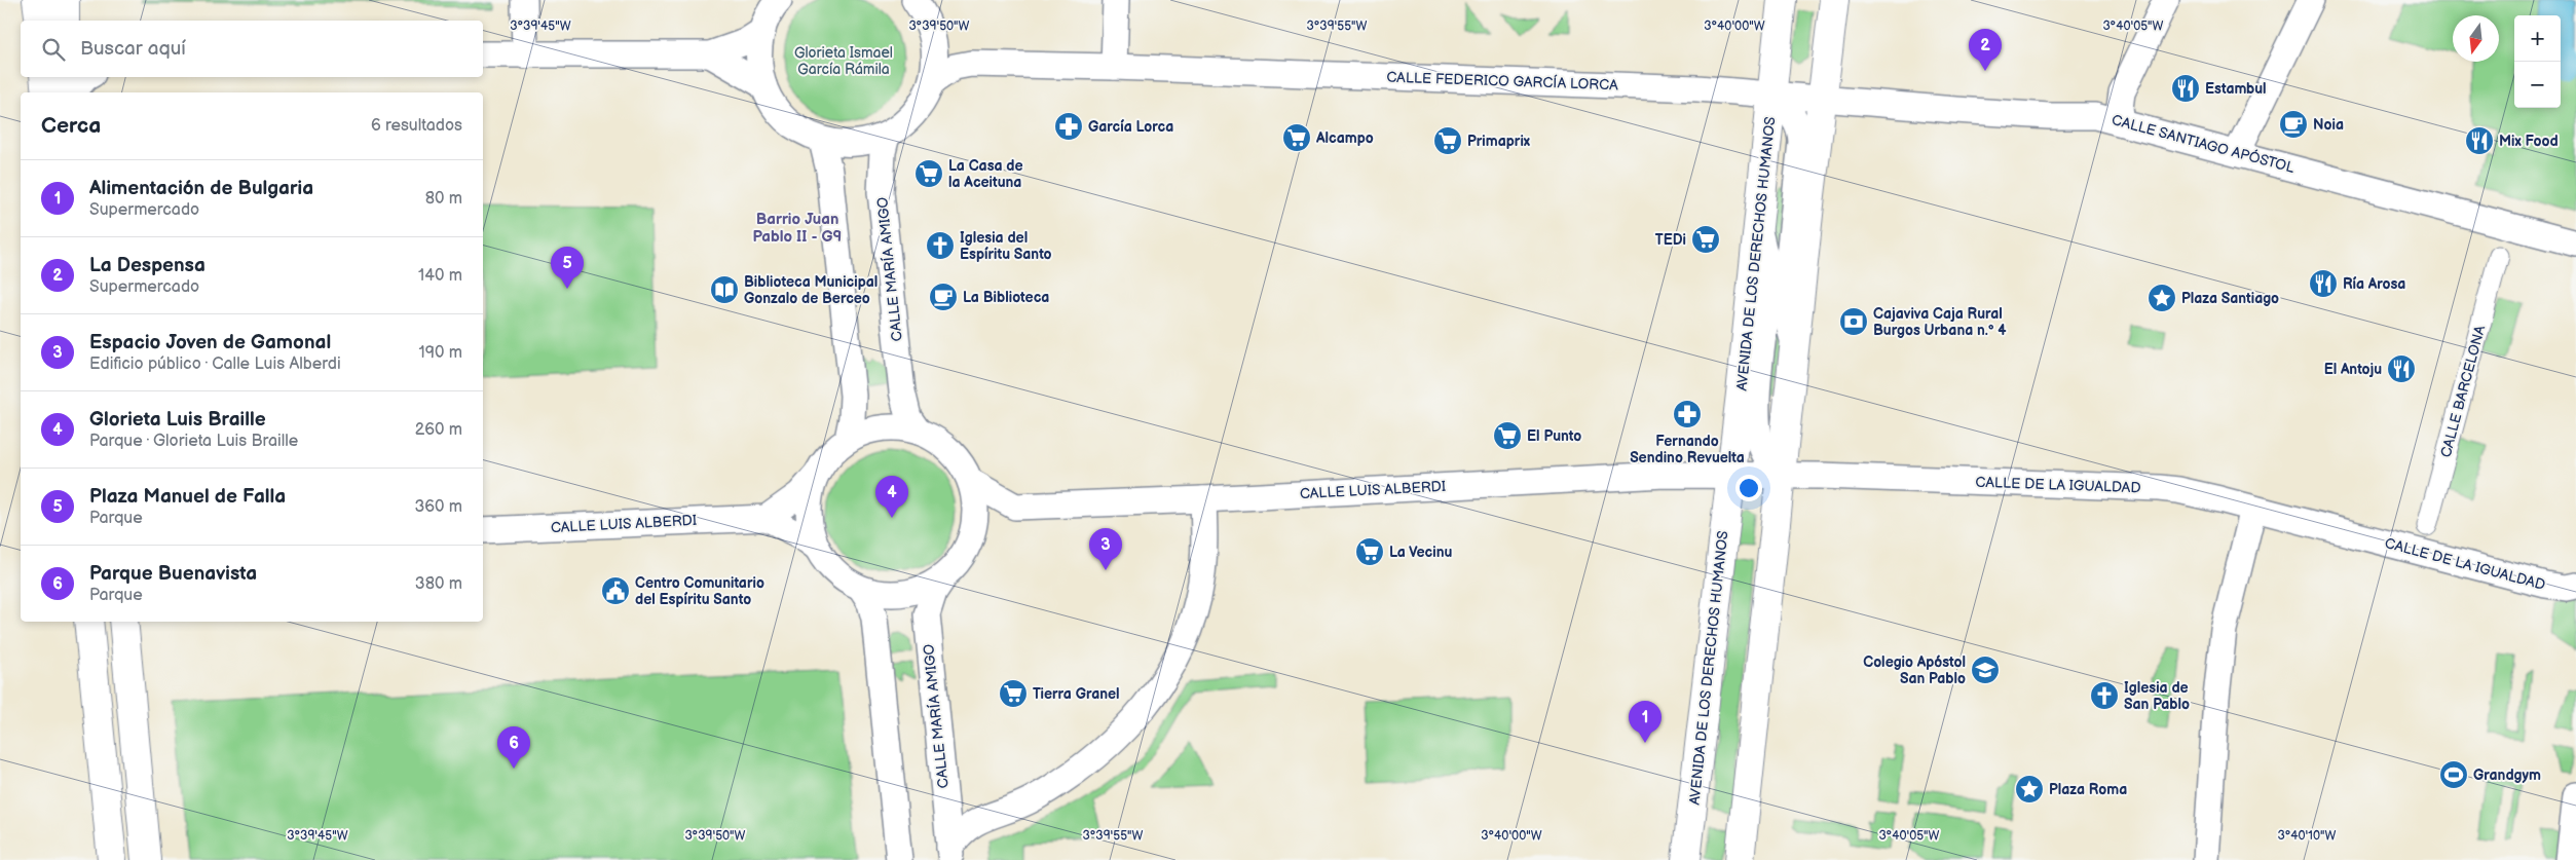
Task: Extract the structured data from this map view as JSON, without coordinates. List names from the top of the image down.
{
  "streets": {
    "street": [
      "CALLE FEDERICO GARCÍA LORCA",
      "CALLE SANTIAGO APÓSTOL",
      "AVENIDA DE LOS DERECHOS HUMANOS",
      "CALLE MARÍA AMIGO",
      "CALLE BARCELONA",
      "CALLE DE LA IGUALDAD",
      "CALLE LUIS ALBERDI"
    ]
  },
  "crossings": [
    ["CALLE FEDERICO GARCÍA LORCA", "AVENIDA DE LOS DERECHOS HUMANOS"],
    ["AVENIDA DE LOS DERECHOS HUMANOS", "CALLE LUIS ALBERDI"],
    ["CALLE MARÍA AMIGO", "CALLE LUIS ALBERDI"]
  ],
  "districts": ["Barrio Juan Pablo II - G9"],
  "parks": ["Glorieta Ismael García Rámila"],
  "places": {
    "restaurant": [
      "Estambul",
      "Mix Food",
      "Ría Arosa",
      "El Antoju"
    ],
    "cafe": ["Noia", "La Biblioteca"],
    "pharmacy": ["García Lorca", "Fernando Sendino Revuelta"],
    "supermarket": [
      "Alcampo",
      "Primaprix",
      "La Casa de la Aceituna",
      "TEDi",
      "El Punto",
      "La Vecinu",
      "Tierra Granel"
    ],
    "church": ["Iglesia del Espíritu Santo", "Iglesia de San Pablo"],
    "library": ["Biblioteca Municipal Gonzalo de Berceo"],
    "place": ["Plaza Santiago", "Plaza Roma"],
    "bank": ["Cajaviva Caja Rural Burgos Urbana n.º 4"],
    "public building": ["Centro Comunitario del Espíritu Santo"],
    "school or university": ["Colegio Apóstol San Pablo"],
    "sports": ["Grandgym"]
  },
  "north": "bottom",
  "page": {
    "map_buttons": ["+", "−"],
    "search": "Buscar aquí",
    "pins": [
      "2",
      "5",
      "4",
      "3",
      "1",
      "6"
    ],
    "heading": ["Cerca", "6 resultados"],
    "list": [
      {
        "mark": "1",
        "name": "Alimentación de Bulgaria",
        "note": "Supermercado",
        "value": "80 m"
      },
      {
        "mark": "2",
        "name": "La Despensa",
        "note": "Supermercado",
        "value": "140 m"
      },
      {
        "mark": "3",
        "name": "Espacio Joven de Gamonal",
        "note": "Edificio público · Calle Luis Alberdi",
        "value": "190 m"
      },
      {
        "mark": "4",
        "name": "Glorieta Luis Braille",
        "note": "Parque · Glorieta Luis Braille",
        "value": "260 m"
      },
      {
        "mark": "5",
        "name": "Plaza Manuel de Falla",
        "note": "Parque",
        "value": "360 m"
      },
      {
        "mark": "6",
        "name": "Parque Buenavista",
        "note": "Parque",
        "value": "380 m"
      }
    ]
  },
  "coordinates": [
    "3°39'45\"W",
    "3°39'50\"W",
    "3°39'55\"W",
    "3°40'00\"W",
    "3°40'05\"W",
    "3°40'10\"W"
  ]
}
